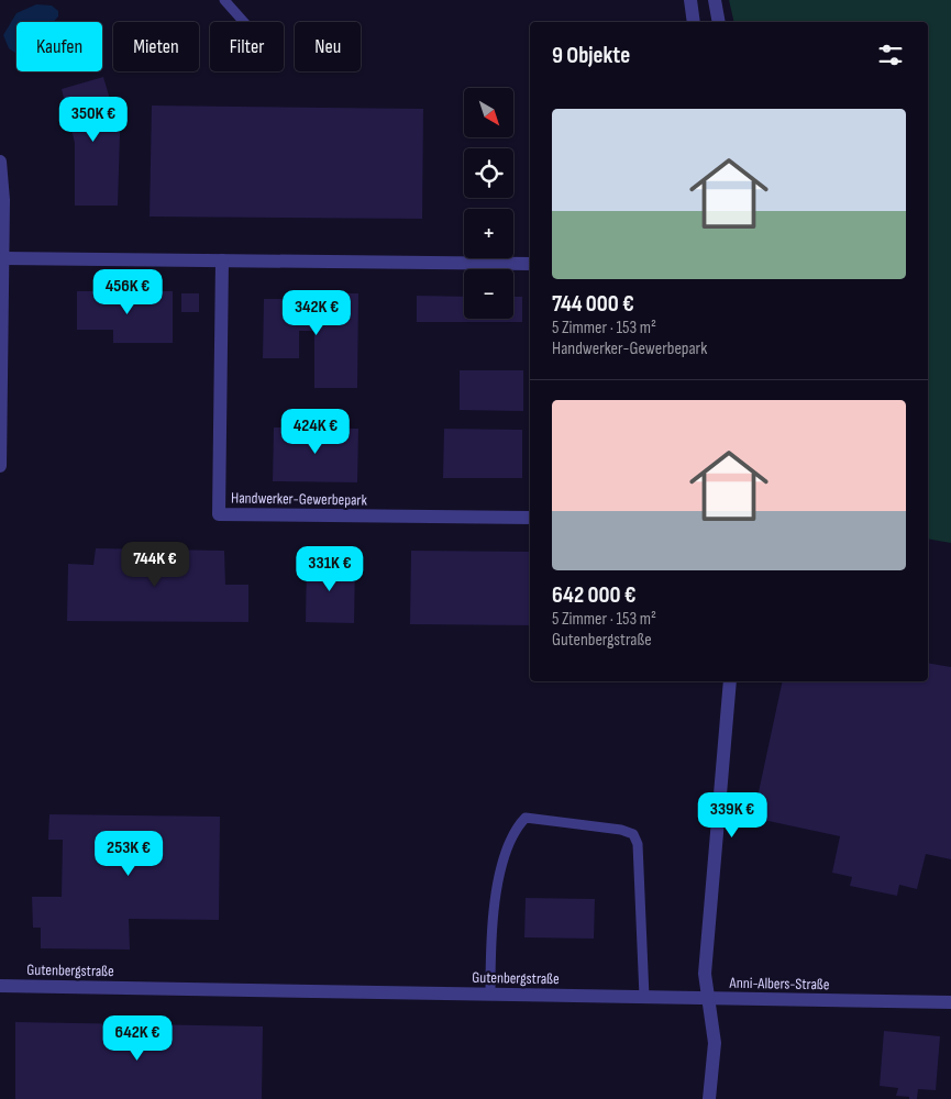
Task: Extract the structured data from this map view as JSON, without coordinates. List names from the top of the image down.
{
  "streets": {
    "street": ["Handwerker-Gewerbepark", "Gutenbergstraße", "Anni-Albers-Straße"]
  },
  "crossings": [
    ["Gutenbergstraße", "Anni-Albers-Straße"]
  ],
  "north": "bottom right",
  "page": {
    "chip": [
      "Kaufen",
      "Mieten",
      "Filter",
      "Neu"
    ],
    "heading": "9 Objekte",
    "map_buttons": ["+", "−"],
    "list": [
      {
        "name": "744 000 €",
        "note": "5 Zimmer · 153 m² · Handwerker-Gewerbepark"
      },
      {
        "name": "642 000 €",
        "note": "5 Zimmer · 153 m² · Gutenbergstraße"
      }
    ],
    "price": [
      "350K €",
      "456K €",
      "342K €",
      "424K €",
      "744K €",
      "331K €",
      "339K €",
      "253K €",
      "642K €"
    ]
  }
}
